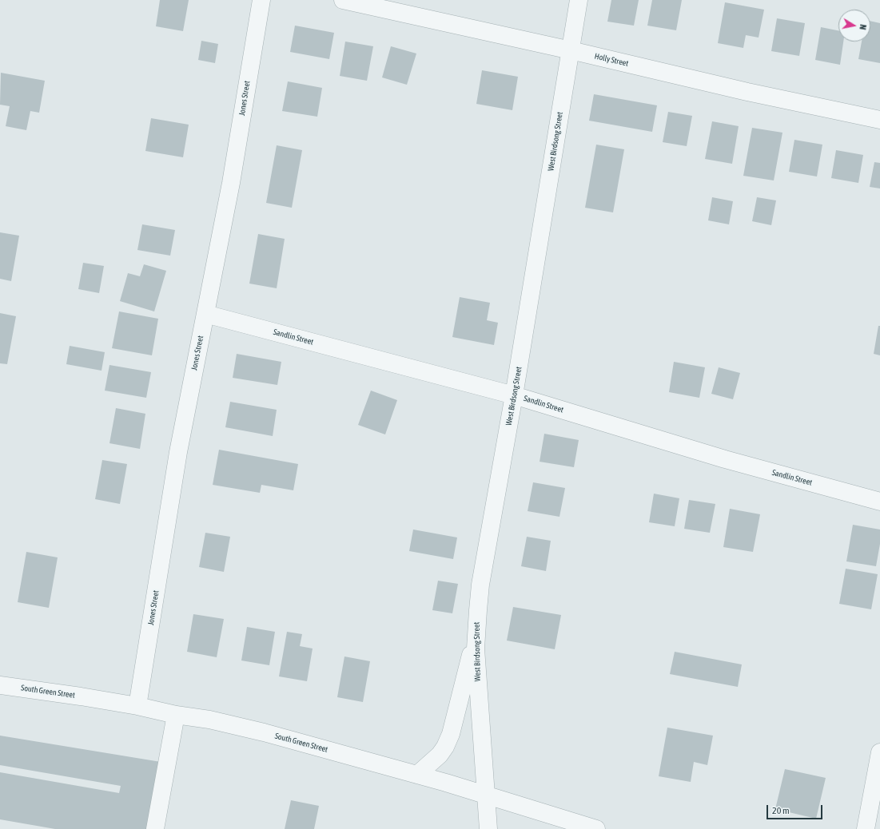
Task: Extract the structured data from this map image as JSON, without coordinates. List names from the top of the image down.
{
  "streets": {
    "street": [
      "Holly Street",
      "Jones Street",
      "West Birdsong Street",
      "Sandlin Street",
      "South Green Street"
    ]
  },
  "crossings": [
    ["Holly Street", "West Birdsong Street"],
    ["Jones Street", "Sandlin Street"],
    ["Jones Street", "South Green Street"],
    ["West Birdsong Street", "Sandlin Street"],
    ["West Birdsong Street", "South Green Street"]
  ],
  "scale_bar": "20 m",
  "north": "right"
}
